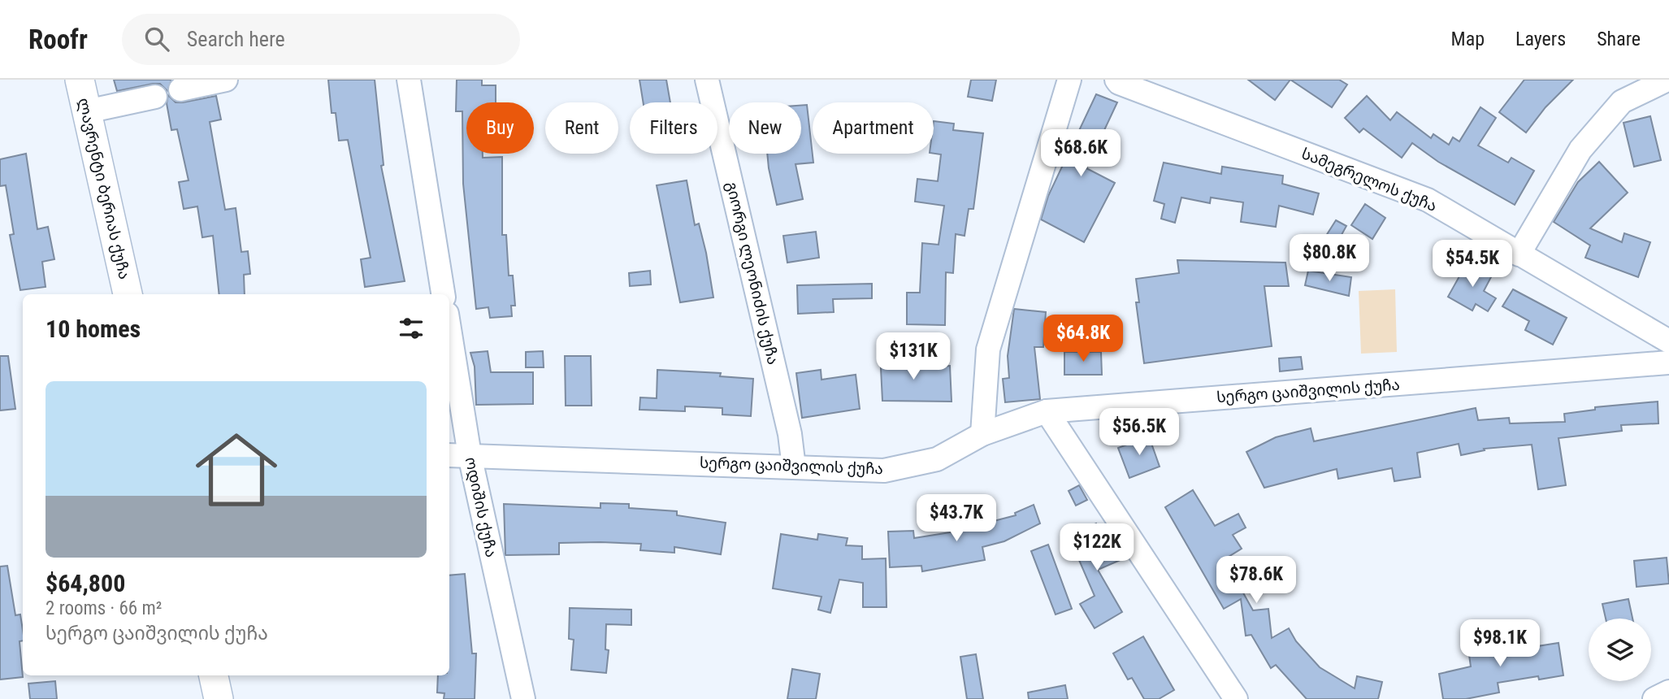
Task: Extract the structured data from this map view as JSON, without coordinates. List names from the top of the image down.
{
  "streets": {
    "main road": ["ლავრენტი ბერიას ქუჩა"],
    "street": [
      "სამეგრელოს ქუჩა",
      "გიორგი ლეონიძის ქუჩა",
      "სერგო ცაიშვილის ქუჩა",
      "ოდიშის ქუჩა"
    ]
  },
  "crossings": [
    ["გიორგი ლეონიძის ქუჩა", "სერგო ცაიშვილის ქუჩა"],
    ["სერგო ცაიშვილის ქუჩა", "ოდიშის ქუჩა"]
  ],
  "page": {
    "header": "Roofr",
    "search": "Search here",
    "nav": ["Map", "Layers", "Share"],
    "chip": [
      "Buy",
      "Rent",
      "Filters",
      "New",
      "Apartment"
    ],
    "price": [
      "$68.6K",
      "$80.8K",
      "$54.5K",
      "$64.8K",
      "$131K",
      "$56.5K",
      "$43.7K",
      "$122K",
      "$78.6K",
      "$98.1K"
    ],
    "heading": "10 homes",
    "list": [
      {
        "name": "$64,800",
        "note": "2 rooms · 66 m² · სერგო ცაიშვილის ქუჩა"
      }
    ]
  }
}
